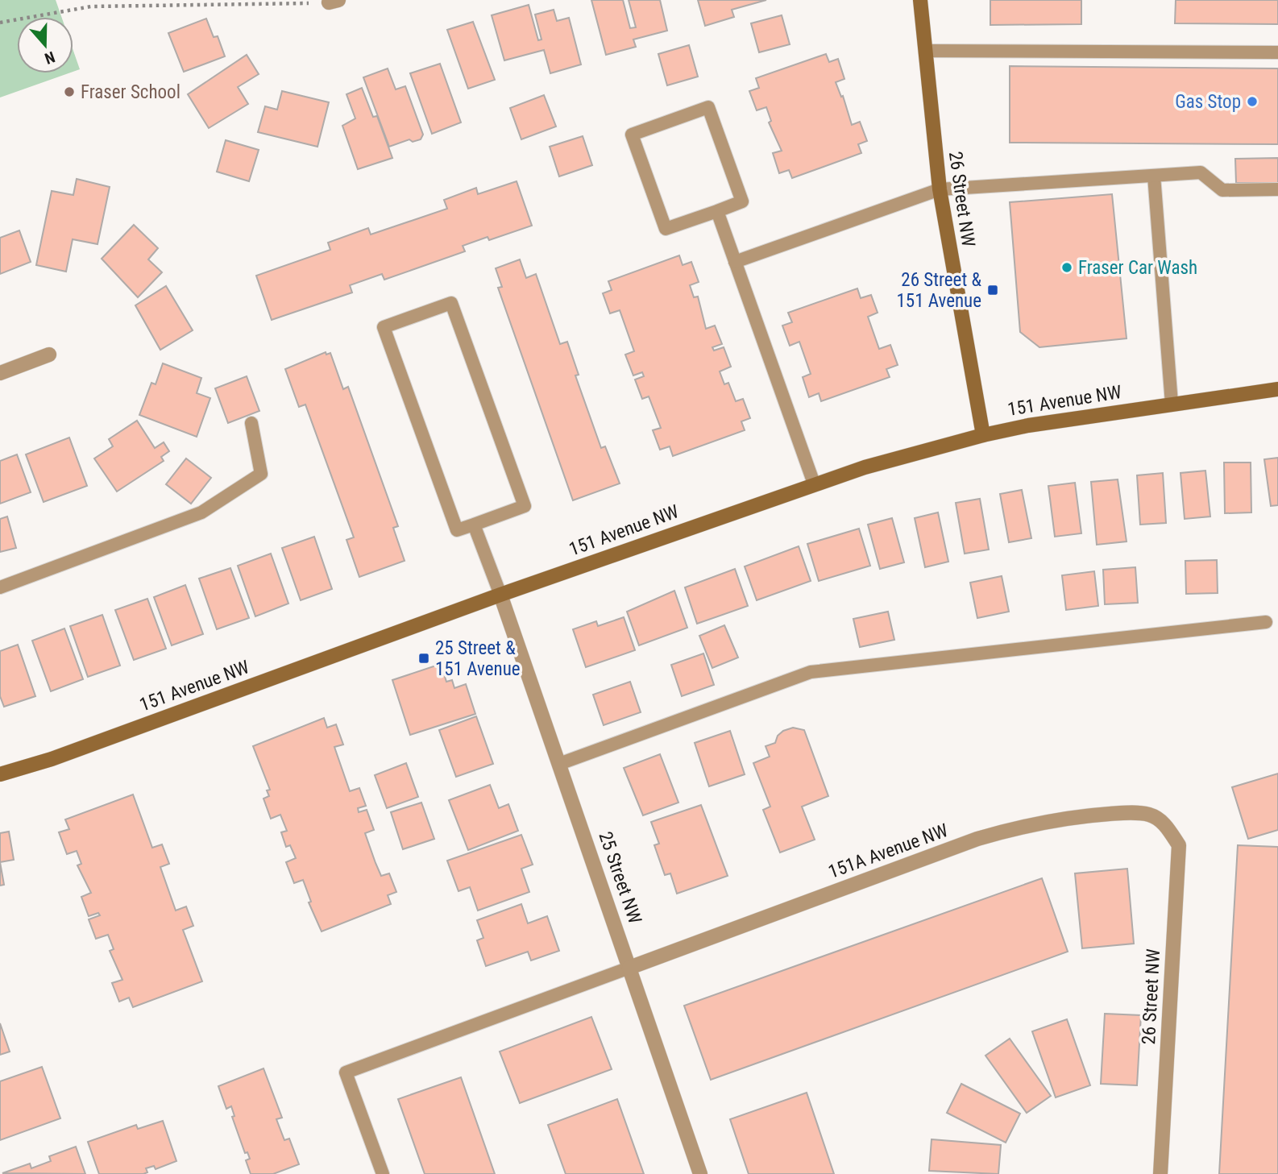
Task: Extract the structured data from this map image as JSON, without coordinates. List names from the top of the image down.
{
  "streets": {
    "street": [
      "26 Street NW",
      "151 Avenue NW",
      "151A Avenue NW",
      "25 Street NW"
    ]
  },
  "crossings": [
    ["26 Street NW", "151 Avenue NW"],
    ["26 Street NW", "151A Avenue NW"],
    ["151 Avenue NW", "25 Street NW"],
    ["151A Avenue NW", "25 Street NW"]
  ],
  "places": {
    "other": ["Fraser School", "Gas Stop", "Fraser Car Wash"],
    "transit": ["26 Street & 151 Avenue", "25 Street & 151 Avenue"]
  },
  "north": "bottom"
}
